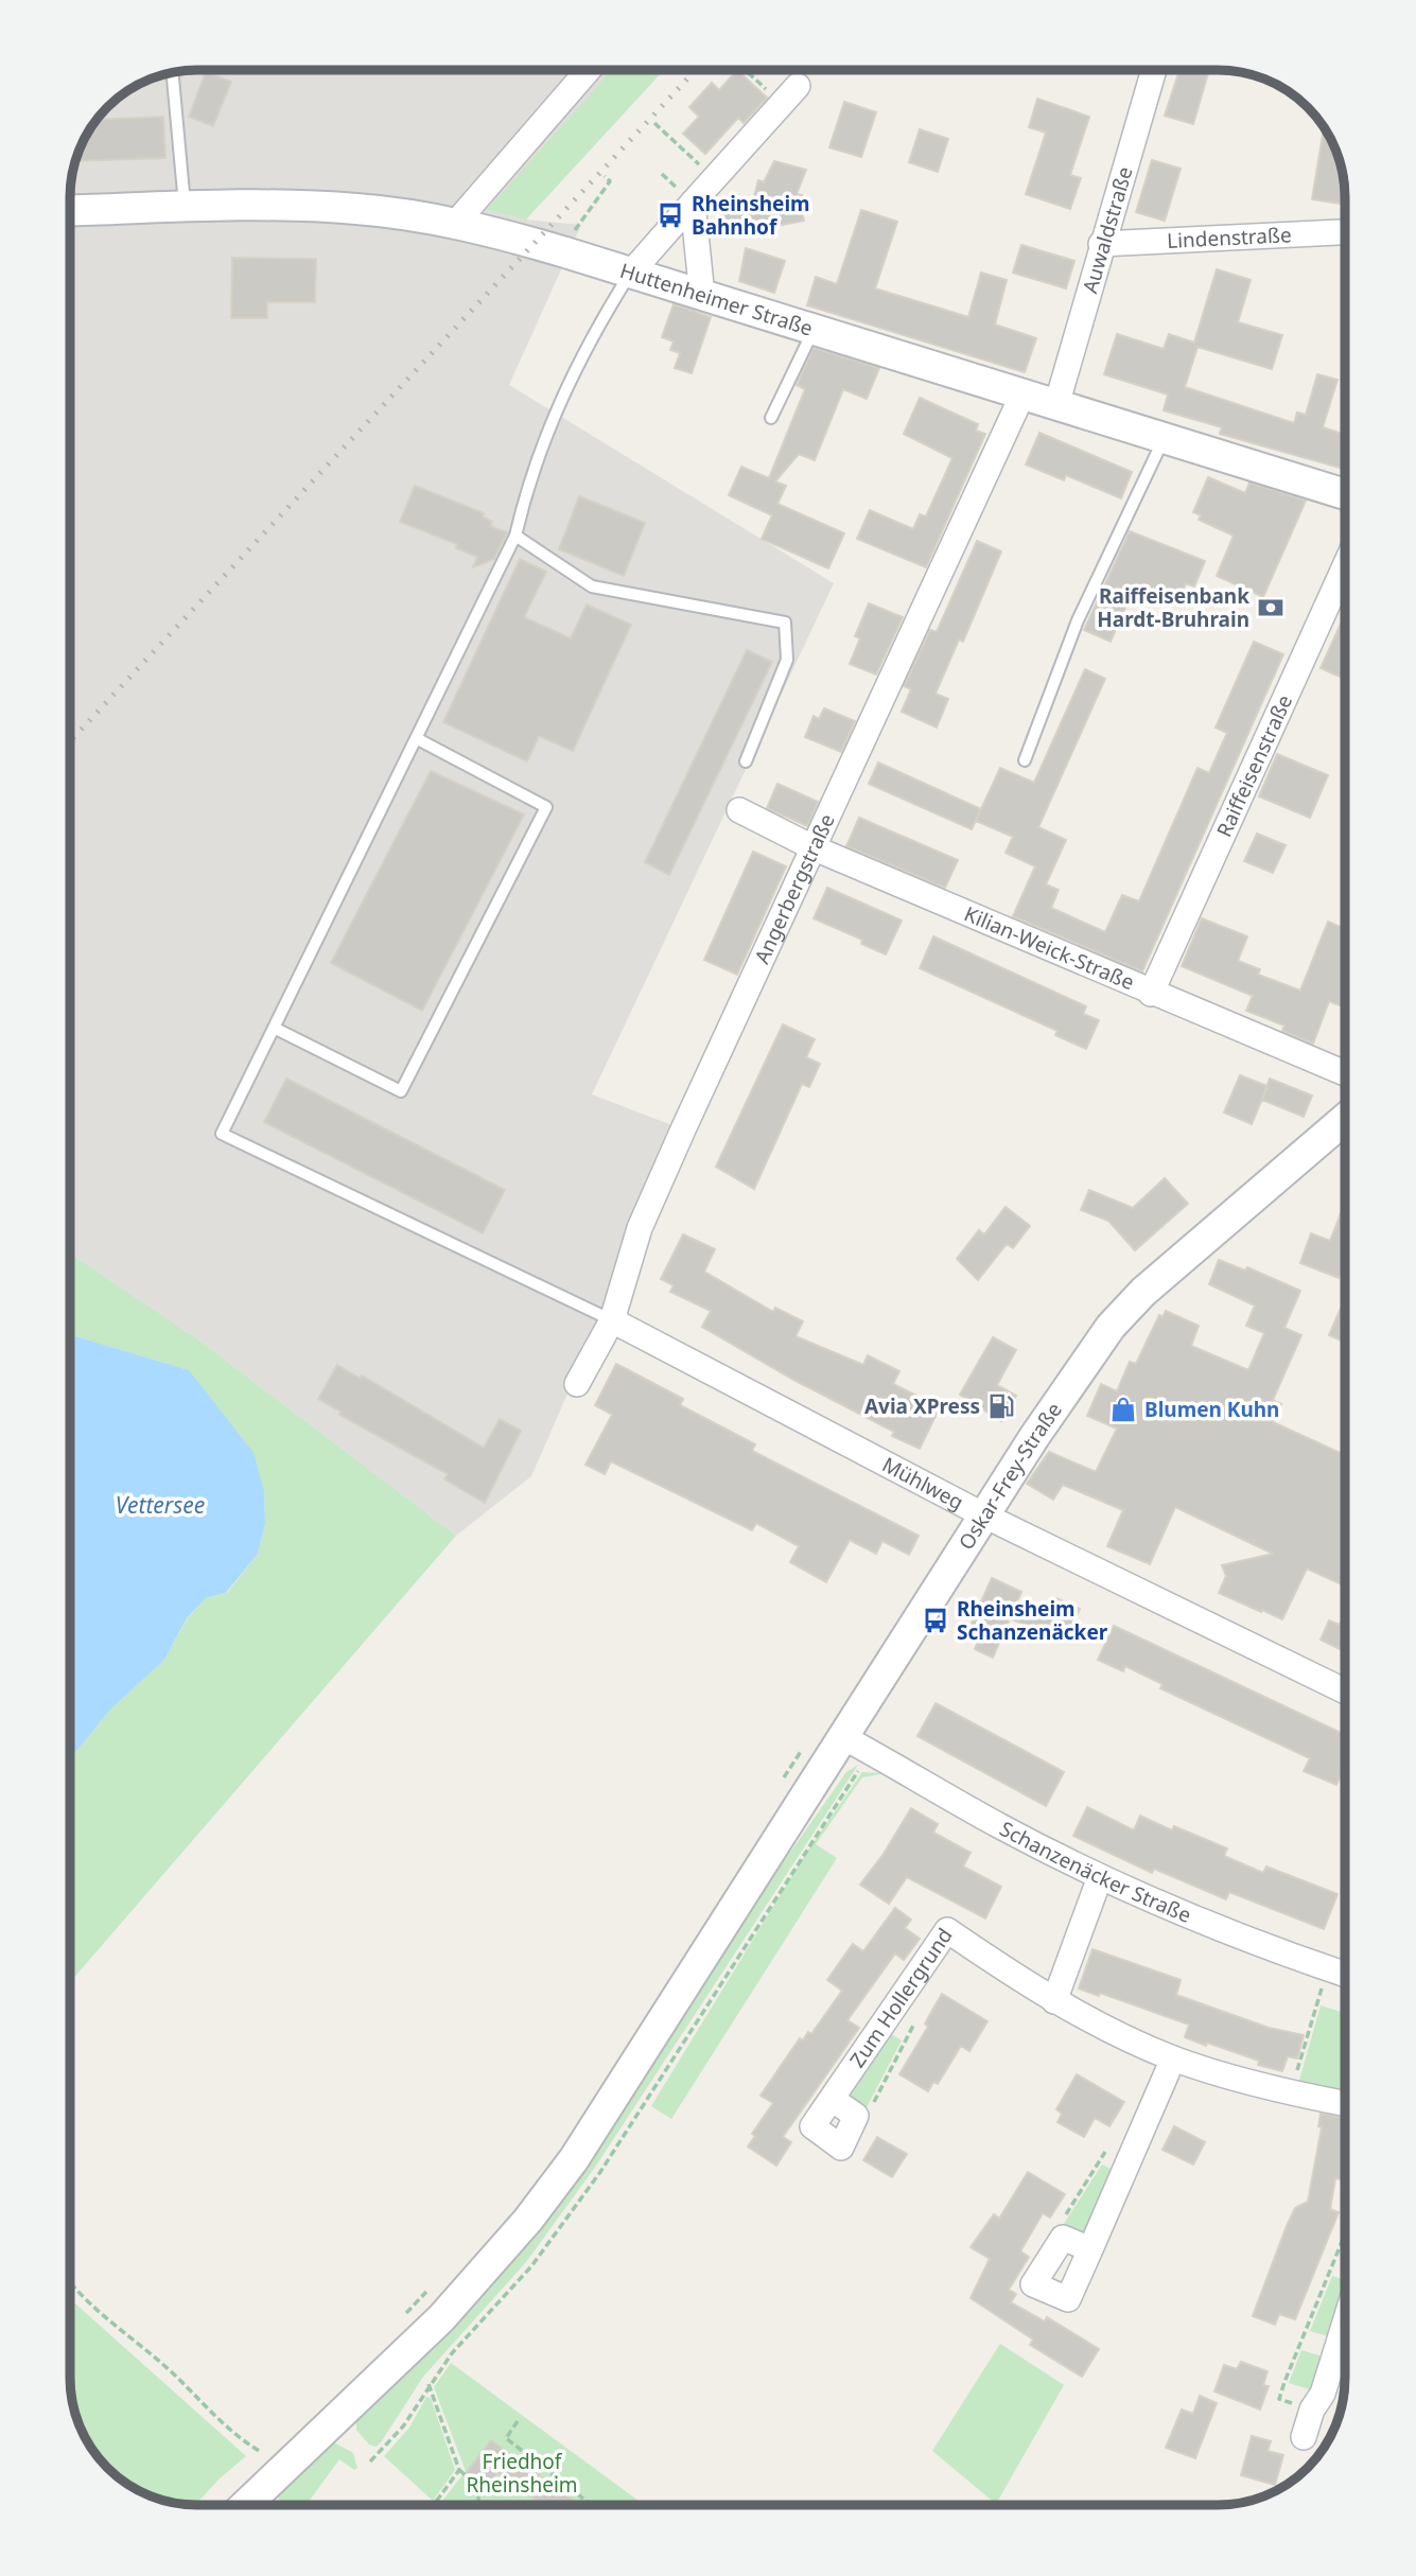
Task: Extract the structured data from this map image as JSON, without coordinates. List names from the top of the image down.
{
  "streets": {
    "street": [
      "Auwaldstraße",
      "Lindenstraße",
      "Huttenheimer Straße",
      "Raiffeisenstraße",
      "Angerbergstraße",
      "Kilian-Weick-Straße",
      "Oskar-Frey-Straße",
      "Mühlweg",
      "Schanzenäcker Straße",
      "Zum Hollergrund"
    ]
  },
  "crossings": [
    ["Auwaldstraße", "Lindenstraße"],
    ["Auwaldstraße", "Huttenheimer Straße"],
    ["Huttenheimer Straße", "Angerbergstraße"],
    ["Raiffeisenstraße", "Kilian-Weick-Straße"],
    ["Angerbergstraße", "Kilian-Weick-Straße"],
    ["Angerbergstraße", "Mühlweg"],
    ["Oskar-Frey-Straße", "Mühlweg"],
    ["Oskar-Frey-Straße", "Schanzenäcker Straße"]
  ],
  "water": ["Vettersee"],
  "parks": ["Friedhof Rheinsheim"],
  "places": {
    "bus stop": ["Rheinsheim Bahnhof", "Rheinsheim Schanzenäcker"],
    "bank": ["Raiffeisenbank Hardt-Bruhrain"],
    "fuel station": ["Avia XPress"],
    "shop": ["Blumen Kuhn"]
  }
}
